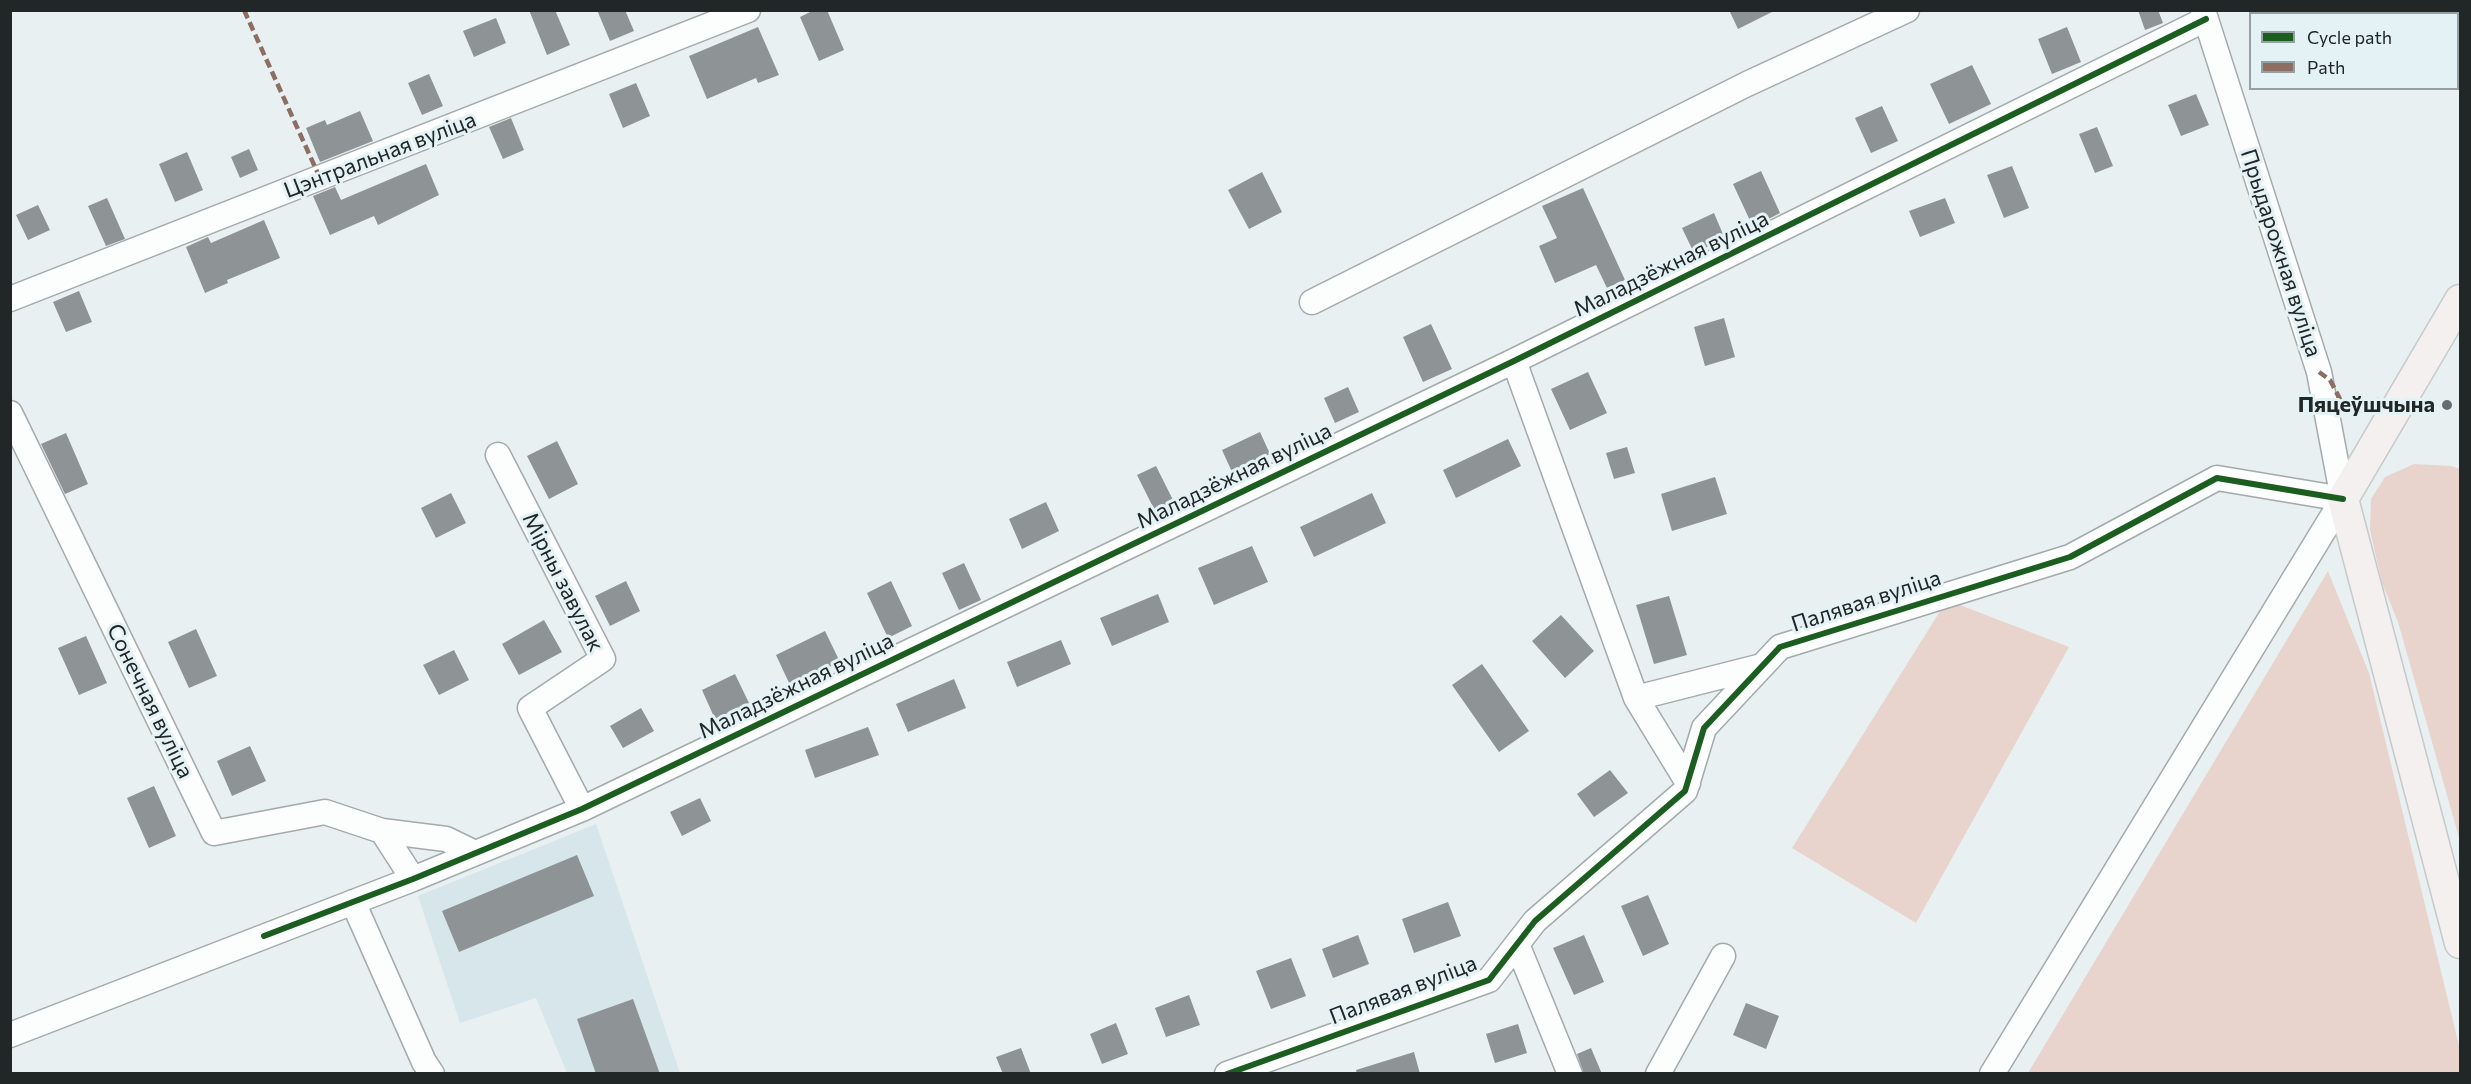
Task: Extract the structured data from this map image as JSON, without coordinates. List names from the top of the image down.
{
  "streets": {
    "street": [
      "Цэнтральная вуліца",
      "Прыдарожная вуліца",
      "Маладзёжная вуліца",
      "Мірны завулак",
      "Палявая вуліца",
      "Сонечная вуліца"
    ]
  },
  "crossings": [
    ["Прыдарожная вуліца", "Маладзёжная вуліца"],
    ["Прыдарожная вуліца", "Палявая вуліца"],
    ["Маладзёжная вуліца", "Мірны завулак"],
    ["Маладзёжная вуліца", "Сонечная вуліца"]
  ],
  "places": ["Пяцеўшчына"],
  "legend": ["Cycle path", "Path"]
}
